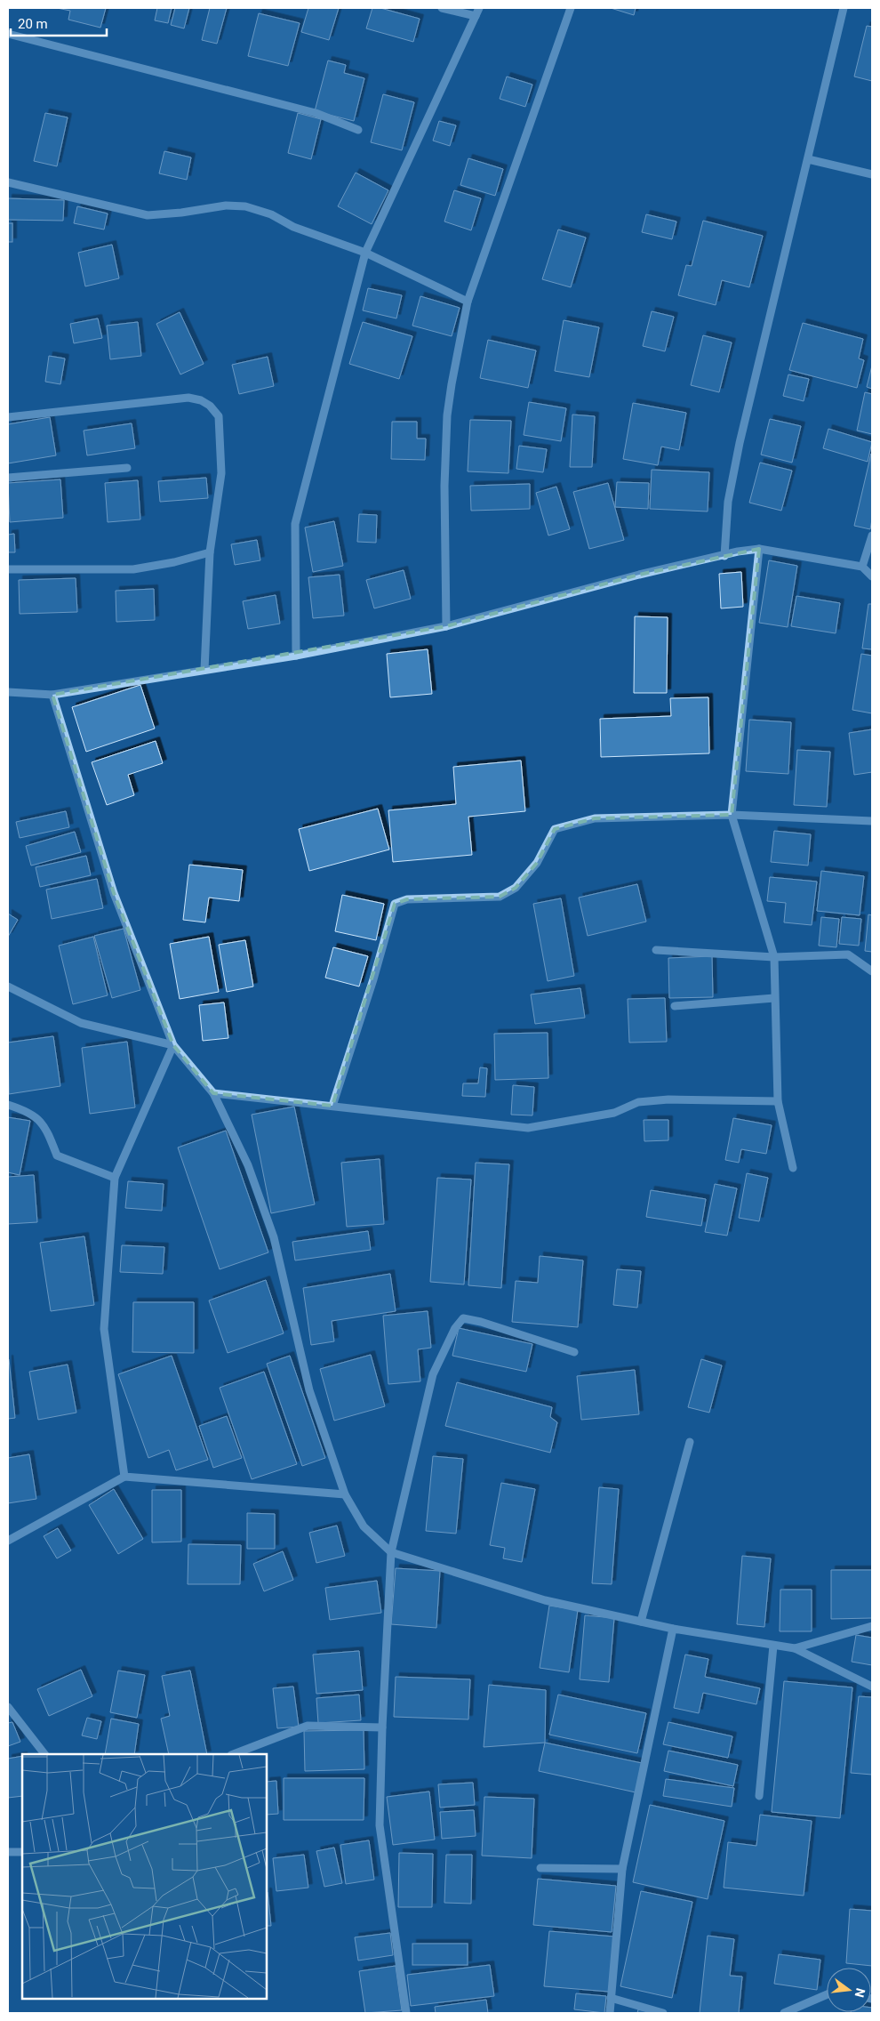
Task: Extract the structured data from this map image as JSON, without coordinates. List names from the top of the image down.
{
  "scale_bar": "20 m",
  "north": "right"
}
